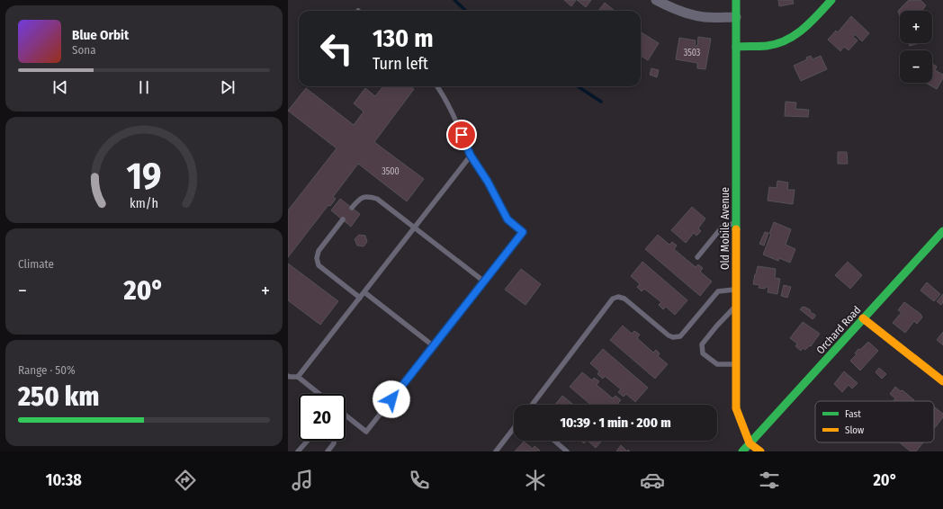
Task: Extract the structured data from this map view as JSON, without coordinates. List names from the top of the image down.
{
  "streets": {
    "street": ["Old Mobile Avenue", "Orchard Road"]
  },
  "crossings": [
    ["Old Mobile Avenue", "Orchard Road"]
  ],
  "house_numbers": ["3503", "3500"],
  "legend": ["Fast", "Slow"],
  "page": {
    "map_buttons": ["+", "−"],
    "turn": ["130 m", "Turn left"],
    "song": ["Blue Orbit", "Sona"],
    "tile": [
      "Climate",
      ["Range · 50%", "250 km"]
    ],
    "heat": ["−", "20°", "+"],
    "limit": "20",
    "trip": "10:39 · 1 min · 200 m",
    "tabs": ["10:38", "20°"],
    "gauge": ["19", "km/h"]
  }
}
